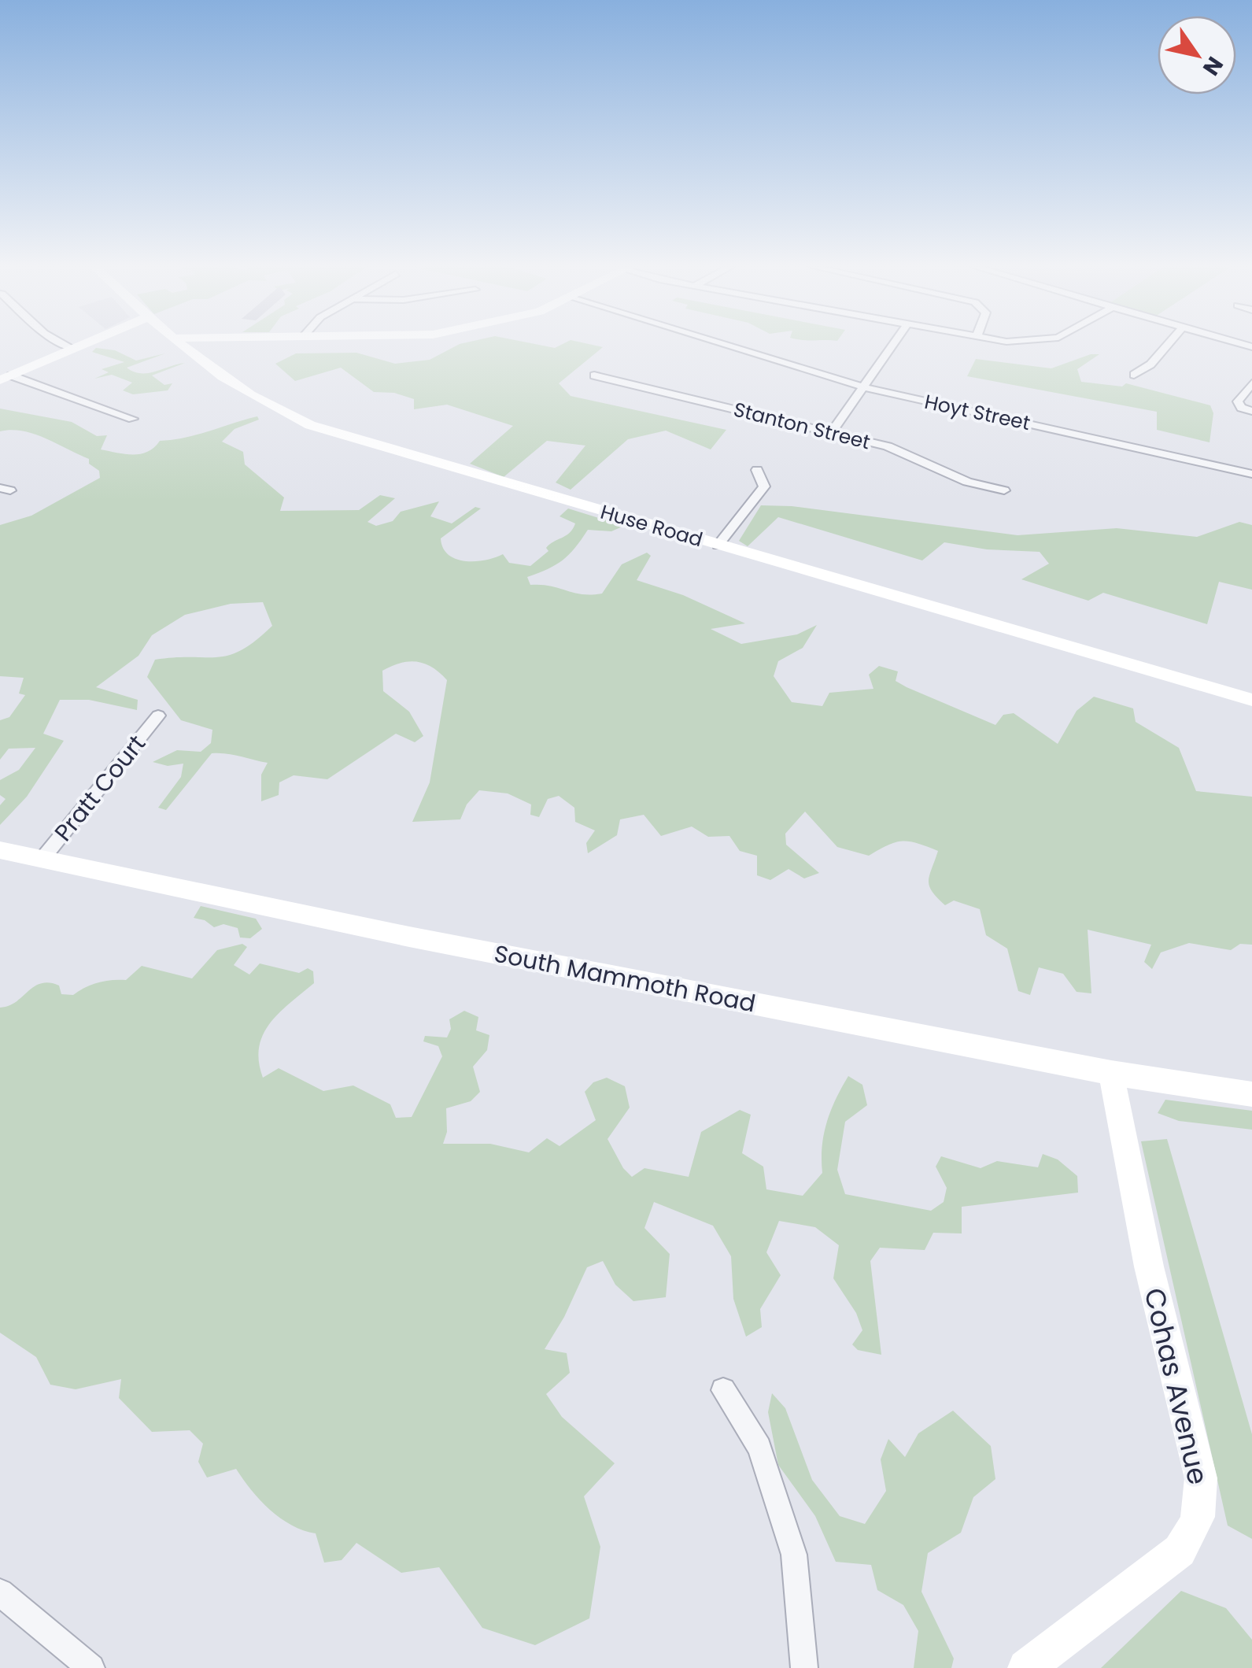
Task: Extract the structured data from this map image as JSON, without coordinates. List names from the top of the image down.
{
  "streets": {
    "street": [
      "Hoyt Street",
      "Stanton Street",
      "Huse Road",
      "Pratt Court",
      "South Mammoth Road",
      "Cohas Avenue"
    ]
  },
  "crossings": [
    ["Pratt Court", "South Mammoth Road"],
    ["South Mammoth Road", "Cohas Avenue"]
  ],
  "north": "bottom right"
}
